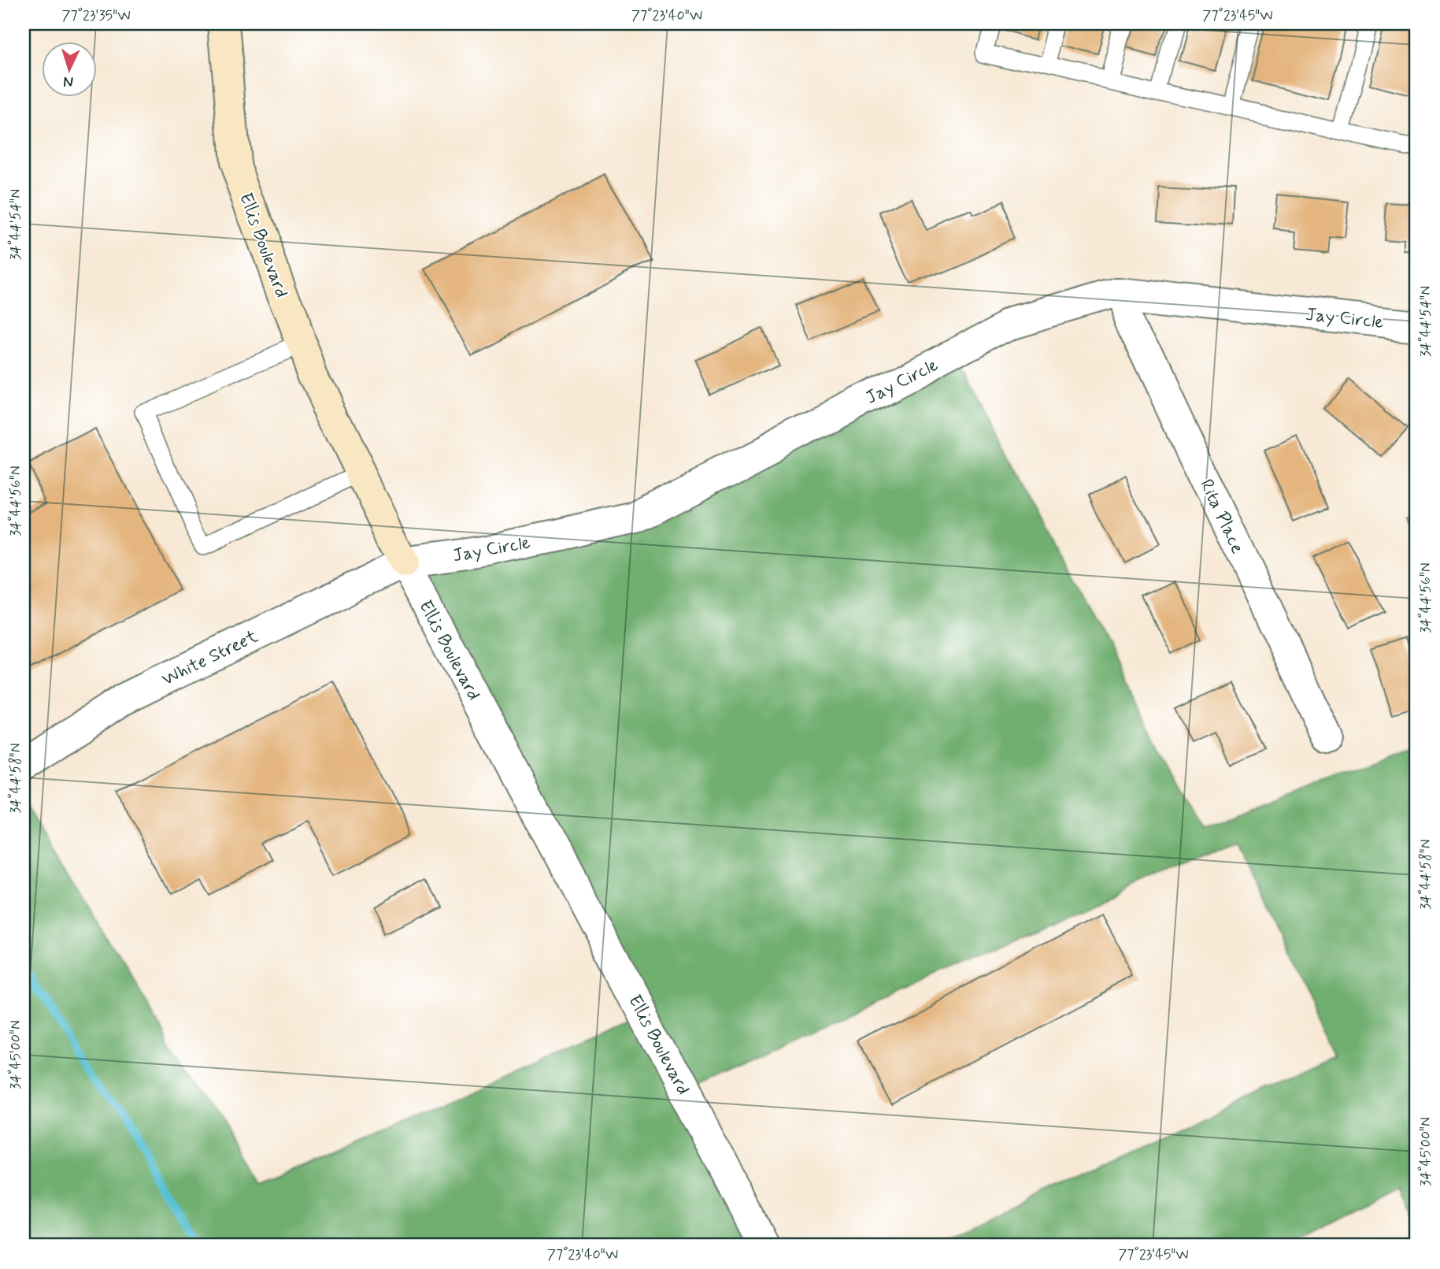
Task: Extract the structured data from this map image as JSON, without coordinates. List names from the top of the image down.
{
  "streets": {
    "street": [
      "Ellis Boulevard",
      "Jay Circle",
      "Rita Place",
      "White Street"
    ]
  },
  "crossings": [
    ["Ellis Boulevard", "Jay Circle"],
    ["Ellis Boulevard", "White Street"],
    ["Jay Circle", "Rita Place"],
    ["Jay Circle", "White Street"]
  ],
  "north": "bottom",
  "coordinates": [
    "77°23'35\"W",
    "77°23'40\"W",
    "77°23'45\"W",
    "34°44'54\"N",
    "34°44'56\"N",
    "34°44'58\"N",
    "34°45'00\"N"
  ]
}
